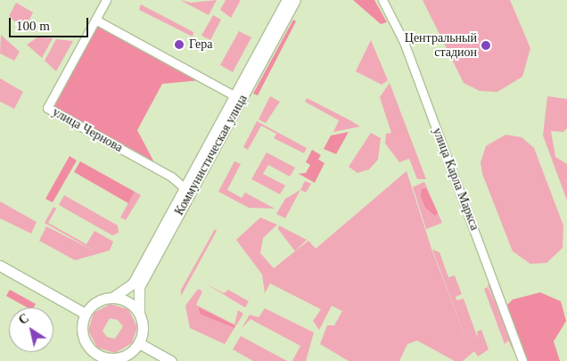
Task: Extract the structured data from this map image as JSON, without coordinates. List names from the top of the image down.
{
  "streets": {
    "main road": ["Коммунистическая улица"],
    "street": ["улица Чернова", "улица Карла Маркса"]
  },
  "crossings": [
    ["улица Чернова", "Коммунистическая улица"]
  ],
  "places": ["Гера", "Центральный стадион"],
  "scale_bar": "100 m",
  "north": "top left"
}
